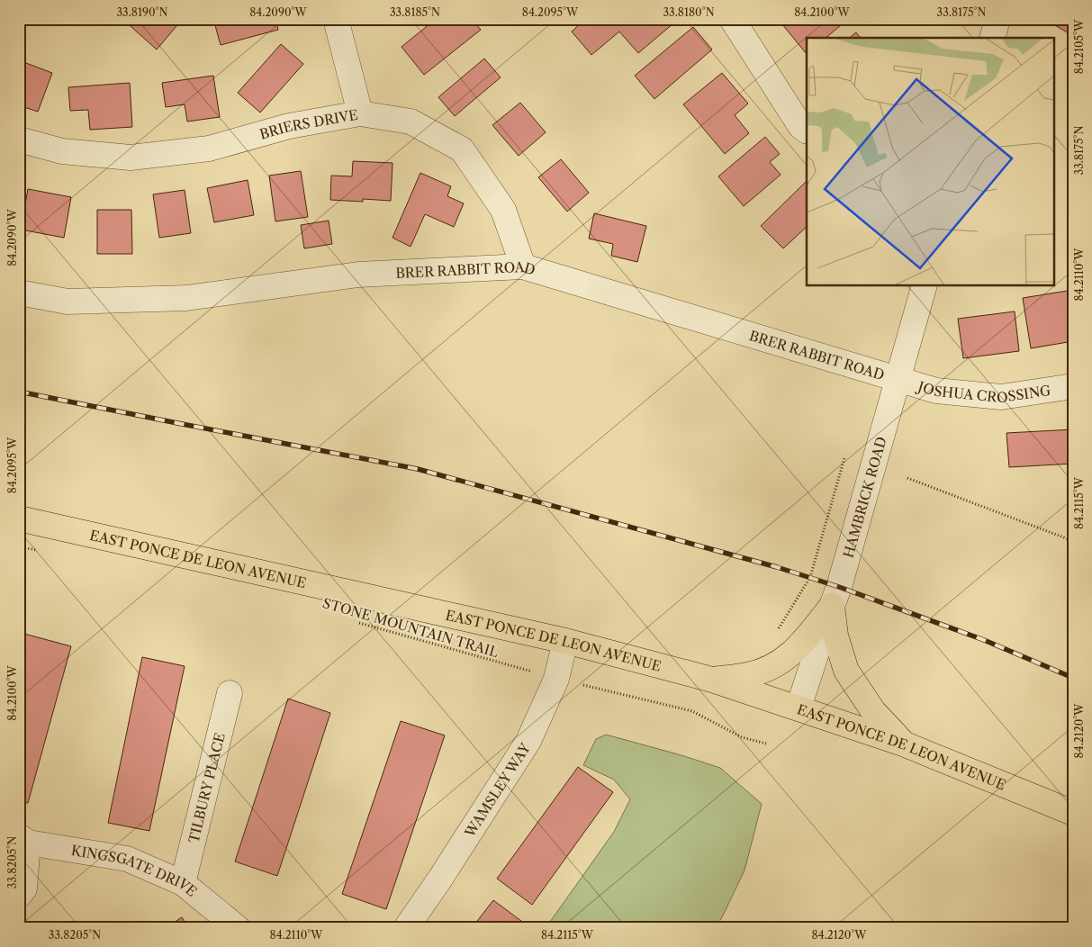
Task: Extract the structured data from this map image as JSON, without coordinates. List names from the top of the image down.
{
  "streets": {
    "main road": ["EAST PONCE DE LEON AVENUE"],
    "street": [
      "BRIERS DRIVE",
      "BRER RABBIT ROAD",
      "JOSHUA CROSSING",
      "HAMBRICK ROAD",
      "TILBURY PLACE",
      "WAMSLEY WAY",
      "KINGSGATE DRIVE"
    ],
    "path": ["STONE MOUNTAIN TRAIL"]
  },
  "crossings": [
    ["BRIERS DRIVE", "BRER RABBIT ROAD"],
    ["BRER RABBIT ROAD", "JOSHUA CROSSING"],
    ["BRER RABBIT ROAD", "HAMBRICK ROAD"],
    ["JOSHUA CROSSING", "HAMBRICK ROAD"],
    ["HAMBRICK ROAD", "EAST PONCE DE LEON AVENUE"],
    ["EAST PONCE DE LEON AVENUE", "WAMSLEY WAY"],
    ["TILBURY PLACE", "KINGSGATE DRIVE"]
  ],
  "coordinates": [
    "33.8190°N",
    "84.2090°W",
    "33.8185°N",
    "84.2095°W",
    "33.8180°N",
    "84.2100°W",
    "33.8175°N",
    "84.2105°W",
    "84.2110°W",
    "84.2115°W",
    "84.2120°W",
    "33.8205°N"
  ]
}
